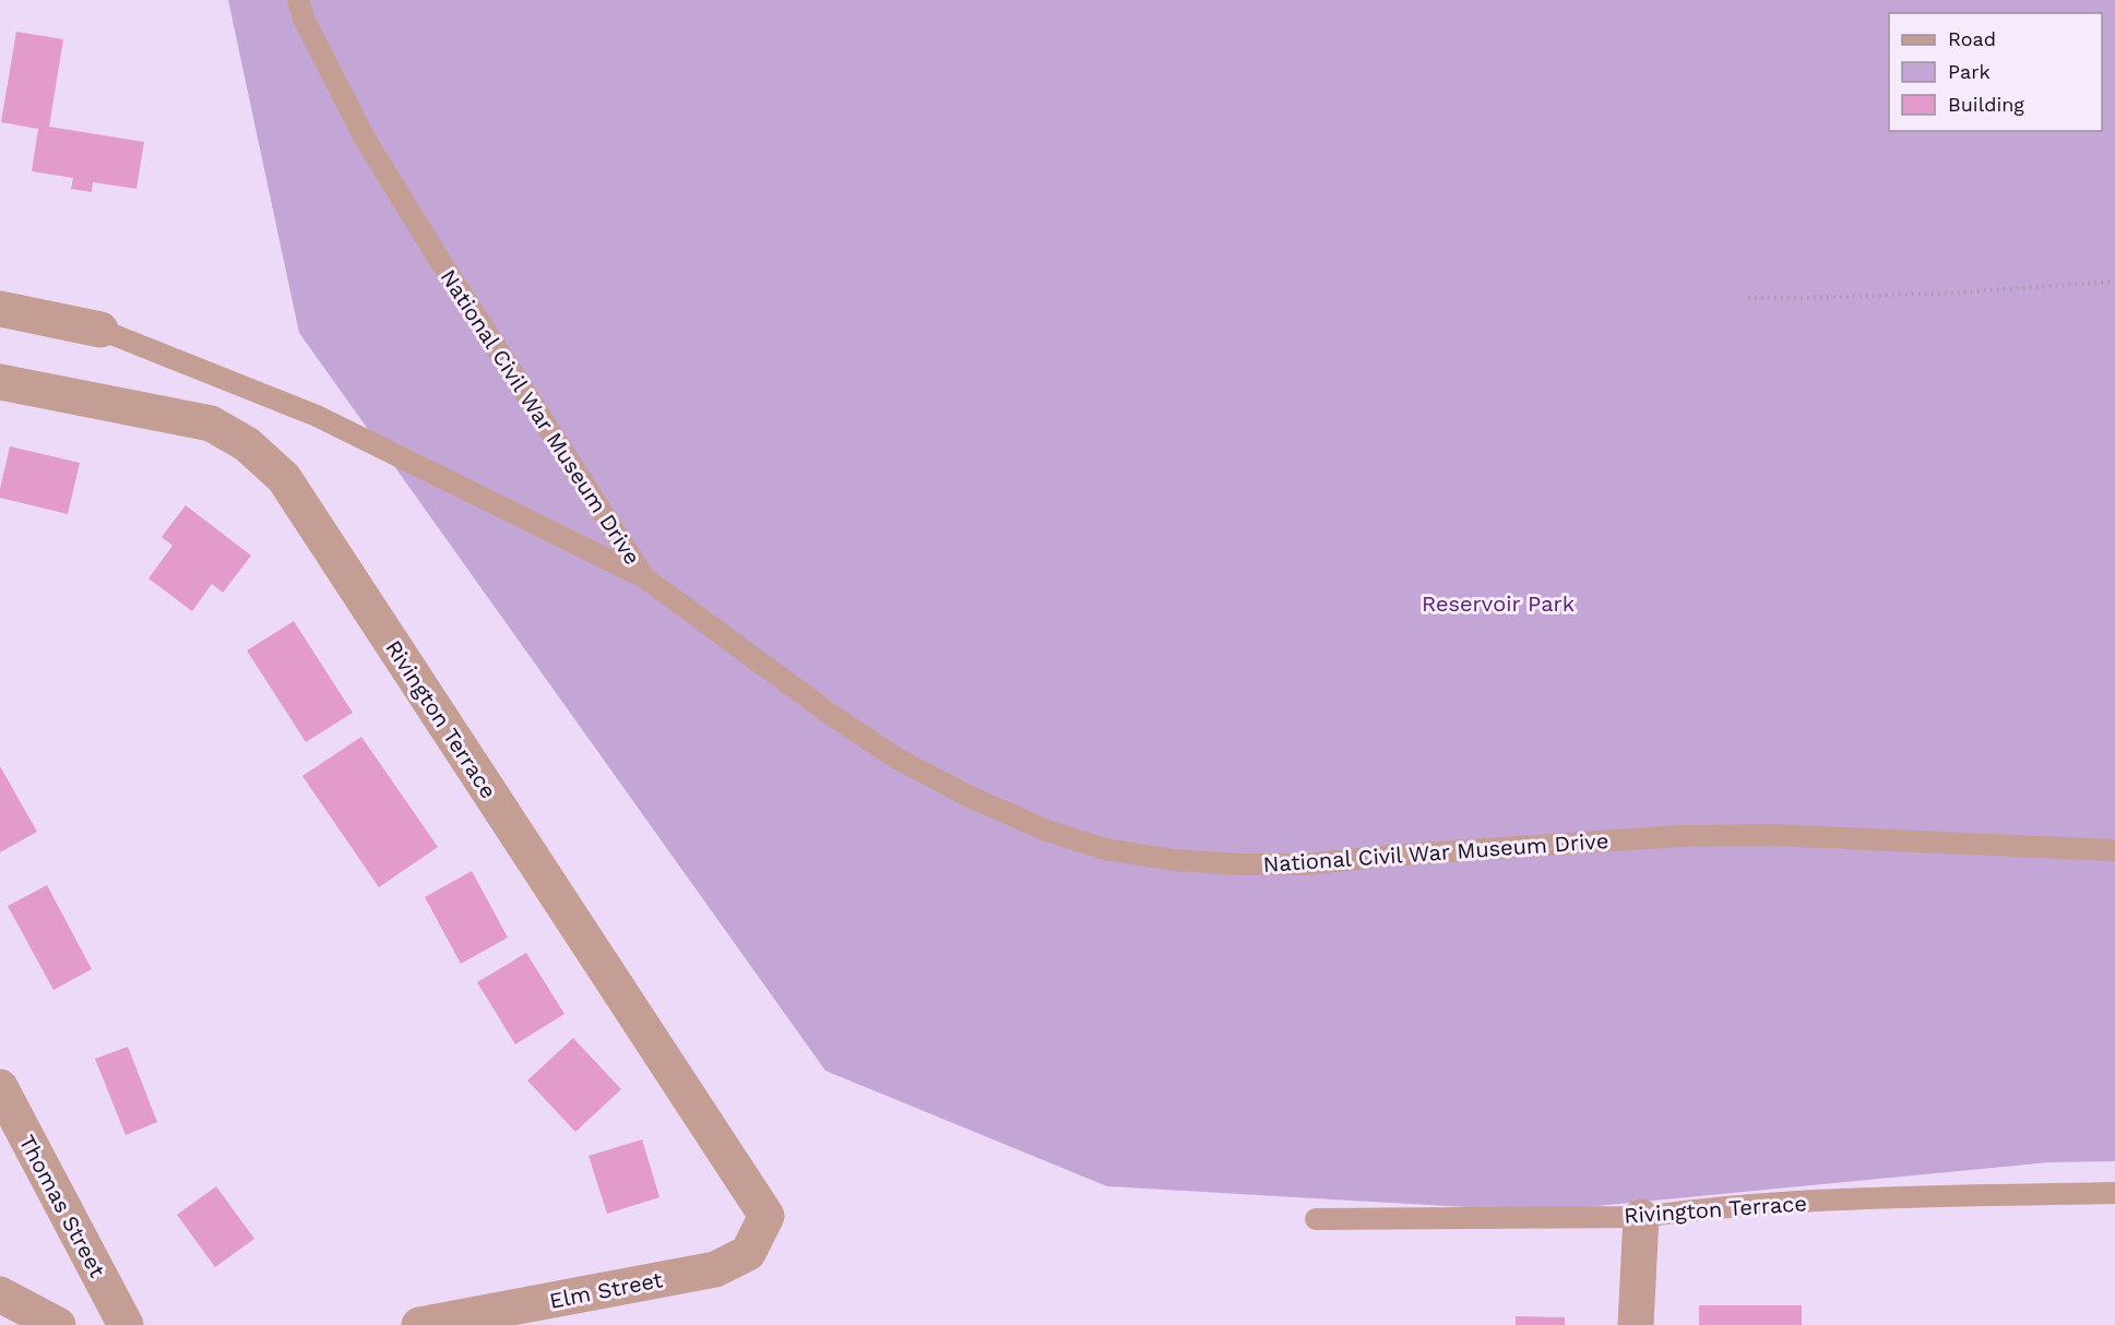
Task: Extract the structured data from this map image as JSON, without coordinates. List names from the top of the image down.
{
  "streets": {
    "street": ["Rivington Terrace", "Thomas Street", "Elm Street"],
    "lane": ["National Civil War Museum Drive"]
  },
  "crossings": [
    ["Rivington Terrace", "Elm Street"]
  ],
  "parks": ["Reservoir Park"],
  "legend": ["Road", "Park", "Building"]
}
